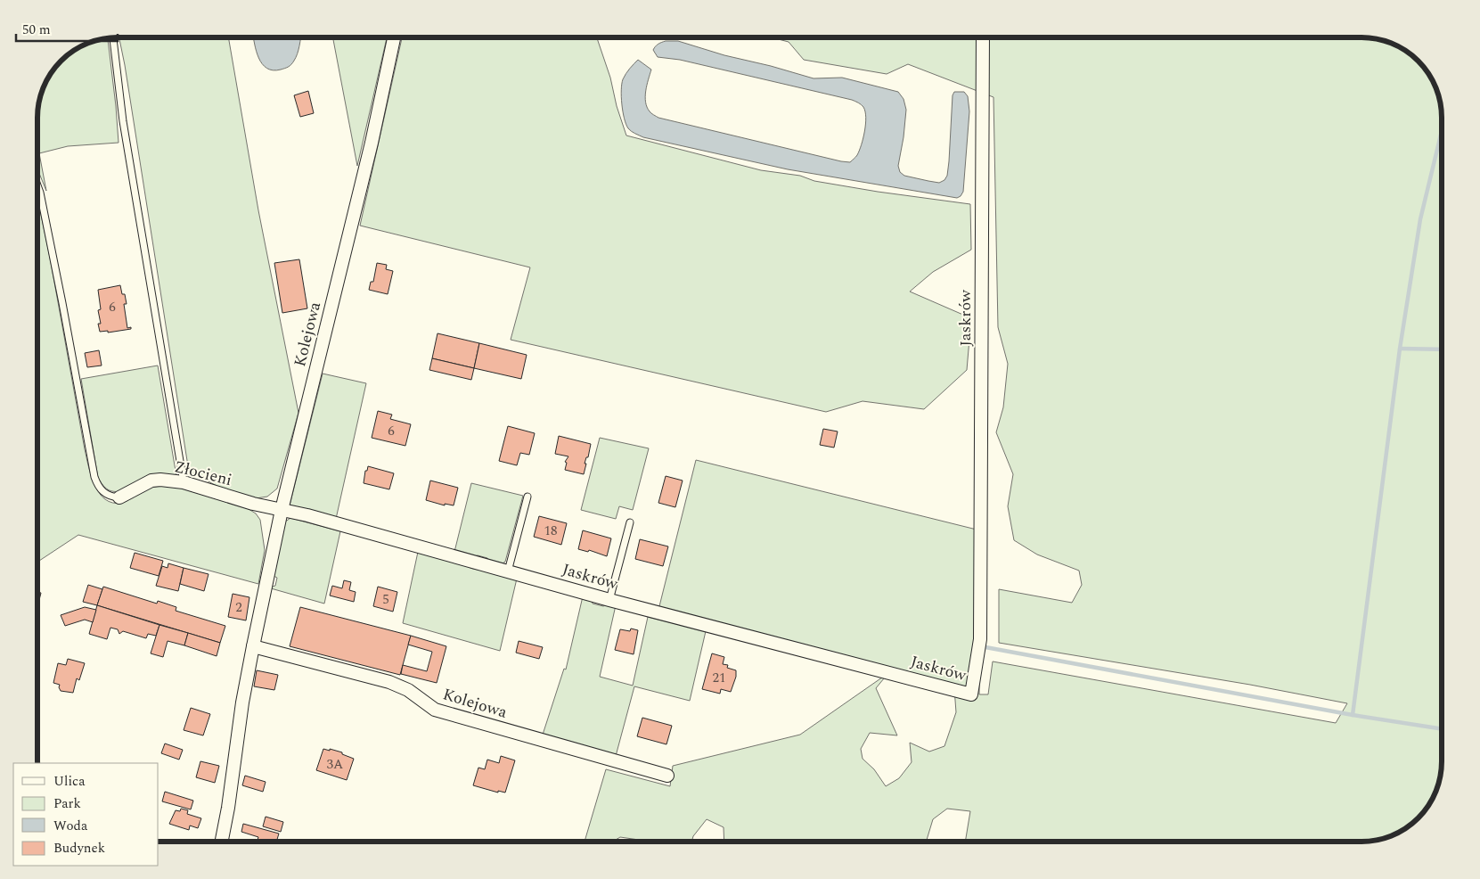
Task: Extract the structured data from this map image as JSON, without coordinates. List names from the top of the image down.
{
  "streets": {
    "street": ["Jaskrów", "Kolejowa", "Złocieni"]
  },
  "crossings": [
    ["Jaskrów", "Kolejowa"],
    ["Jaskrów", "Złocieni"],
    ["Kolejowa", "Złocieni"]
  ],
  "house_numbers": [
    "6",
    "6",
    "18",
    "5",
    "2",
    "21",
    "3A"
  ],
  "legend": [
    "Ulica",
    "Park",
    "Woda",
    "Budynek"
  ],
  "scale_bar": "50 m"
}
